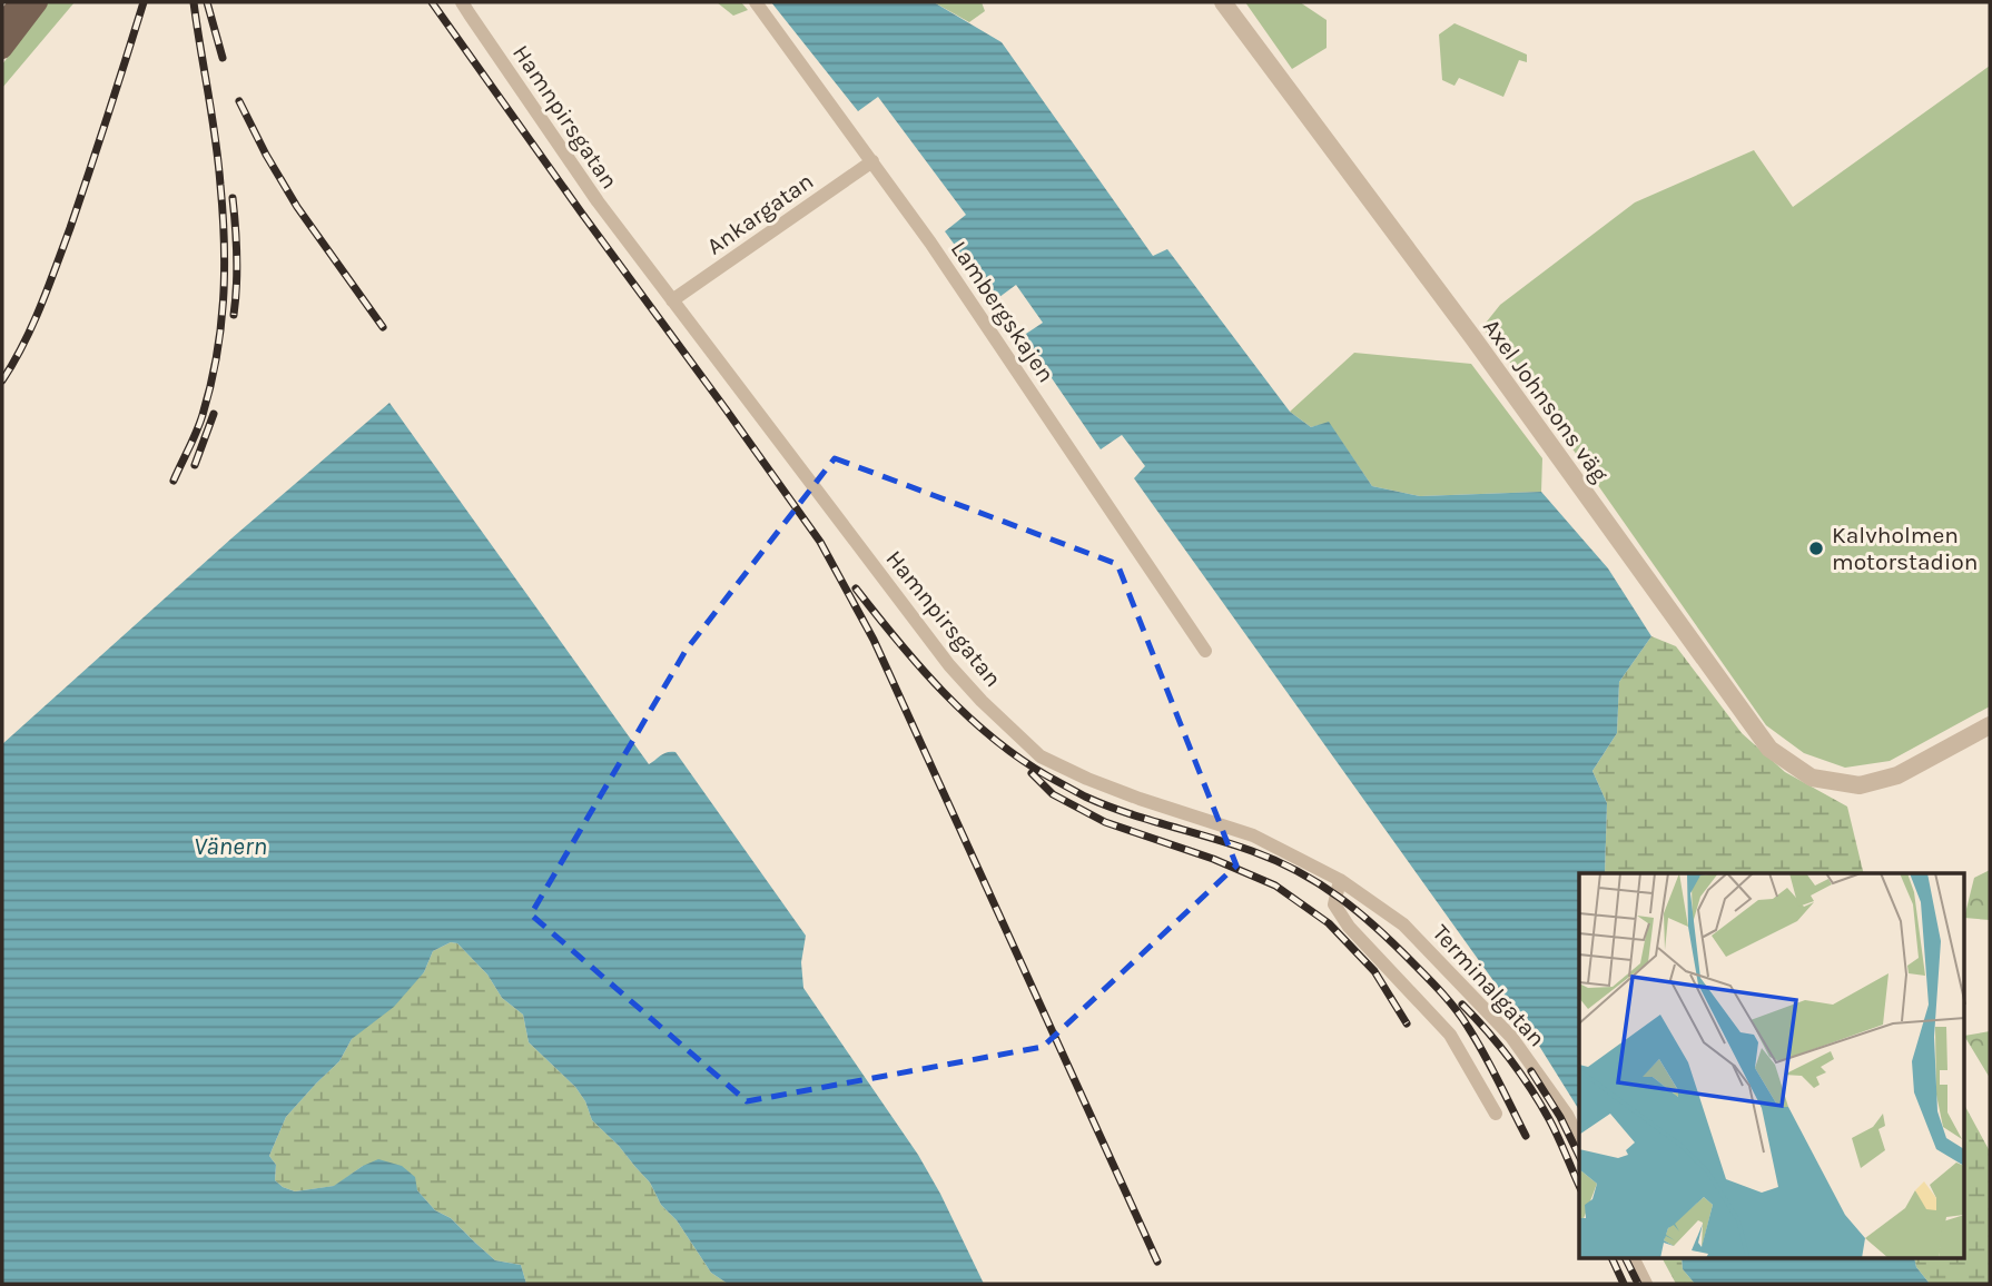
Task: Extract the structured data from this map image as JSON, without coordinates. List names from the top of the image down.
{
  "streets": {
    "street": [
      "Hamnpirsgatan",
      "Ankargatan",
      "Lambergskajen",
      "Axel Johnsons väg",
      "Terminalgatan"
    ]
  },
  "crossings": [
    ["Hamnpirsgatan", "Ankargatan"],
    ["Hamnpirsgatan", "Terminalgatan"],
    ["Ankargatan", "Lambergskajen"]
  ],
  "water": ["Vänern"],
  "places": ["Kalvholmen motorstadion"]
}
